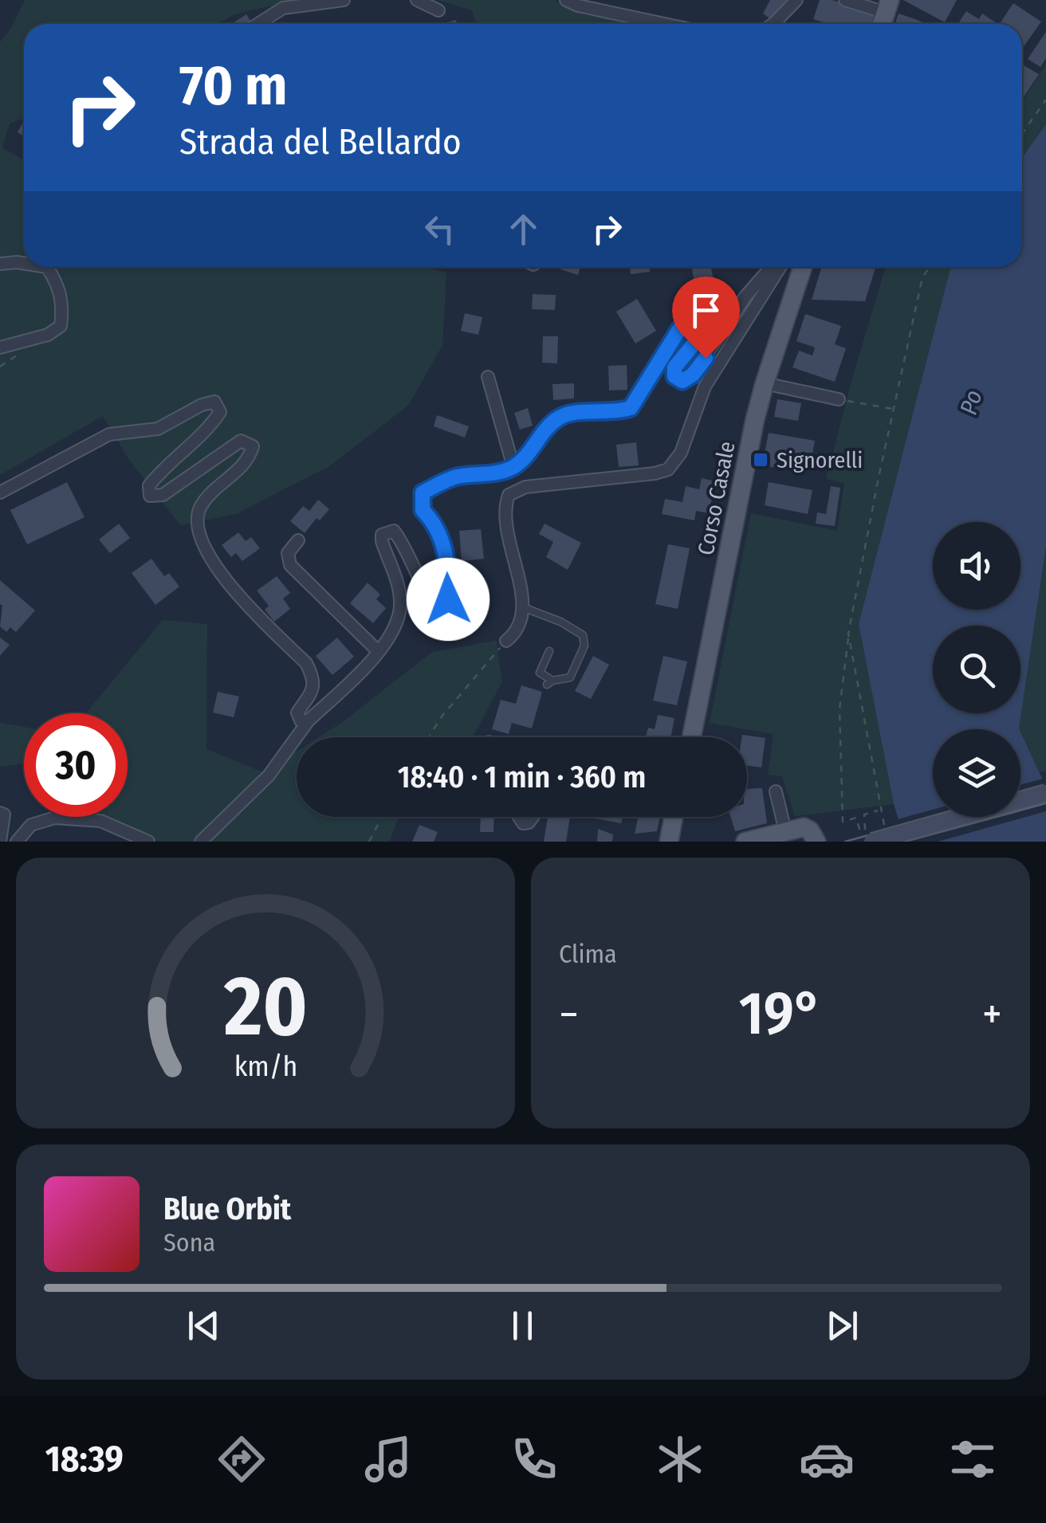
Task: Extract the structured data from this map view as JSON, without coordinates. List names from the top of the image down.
{
  "streets": {
    "main road": ["Corso Casale"]
  },
  "water": ["Po"],
  "places": {
    "transit": ["Signorelli"]
  },
  "page": {
    "turn": ["70 m", "Strada del Bellardo"],
    "limit": "30",
    "trip": "18:40 · 1 min · 360 m",
    "tile": "Clima",
    "heat": ["−", "19°", "+"],
    "song": ["Blue Orbit", "Sona"],
    "tabs": "18:39",
    "gauge": ["20", "km/h"]
  }
}
